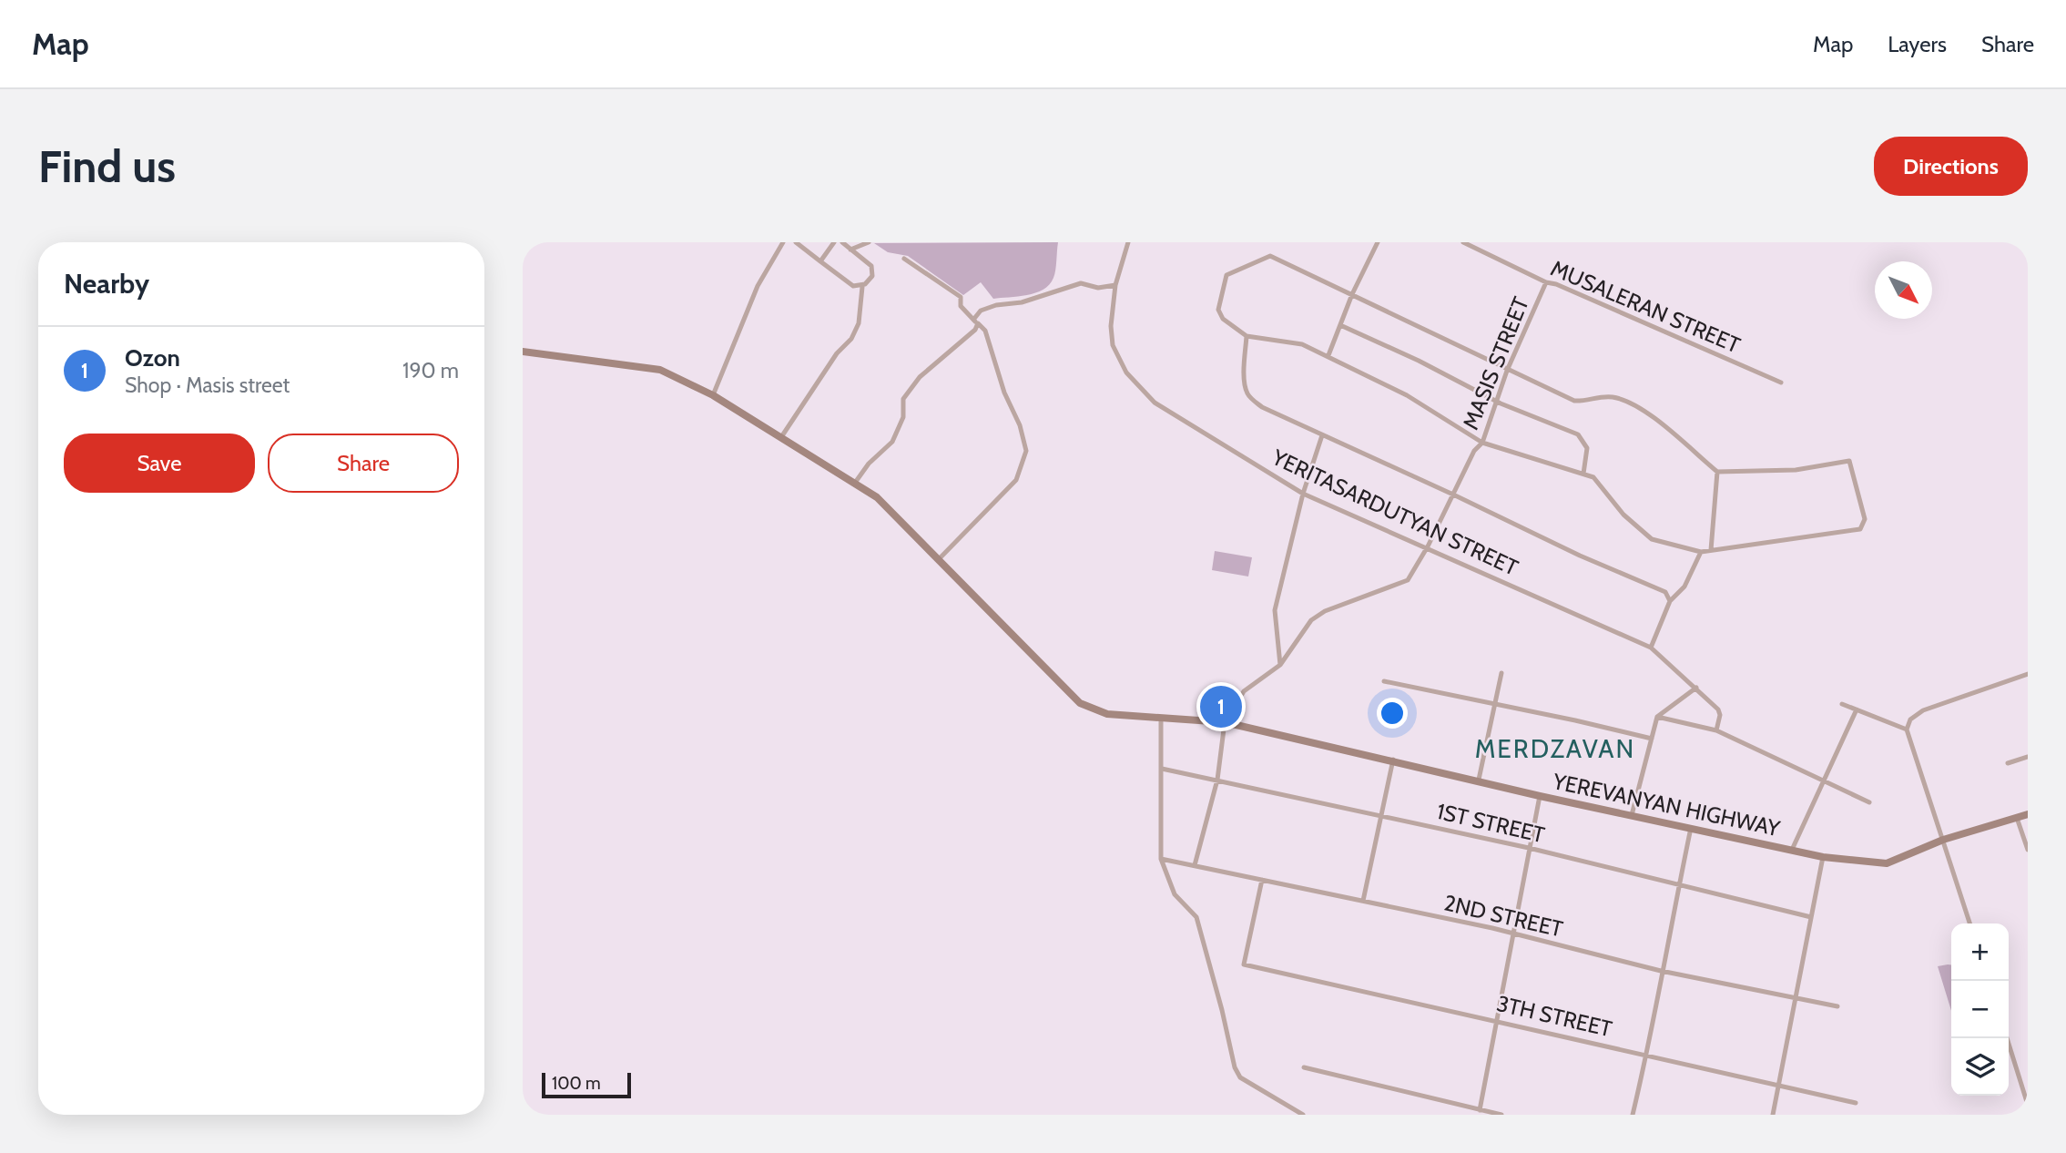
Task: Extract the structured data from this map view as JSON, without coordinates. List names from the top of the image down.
{
  "streets": {
    "main road": ["YEREVANYAN HIGHWAY"],
    "street": [
      "MUSALERAN STREET",
      "MASIS STREET",
      "YERITASARDUTYAN STREET",
      "1ST STREET",
      "2ND STREET",
      "3TH STREET"
    ]
  },
  "crossings": [
    ["MUSALERAN STREET", "MASIS STREET"],
    ["MASIS STREET", "YERITASARDUTYAN STREET"],
    ["MASIS STREET", "YEREVANYAN HIGHWAY"],
    ["2ND STREET", "3TH STREET"]
  ],
  "districts": ["MERDZAVAN"],
  "scale_bar": "100 m",
  "north": "bottom right",
  "page": {
    "header": "Map",
    "nav": ["Map", "Layers", "Share"],
    "buttons": [
      "Directions",
      ["Save", "Share"]
    ],
    "title": "Find us",
    "heading": "Nearby",
    "list": [
      {
        "mark": "1",
        "name": "Ozon",
        "note": "Shop · Masis street",
        "value": "190 m"
      }
    ],
    "pins": "1",
    "map_buttons": ["+", "−"],
    "scale": "100 m"
  }
}
